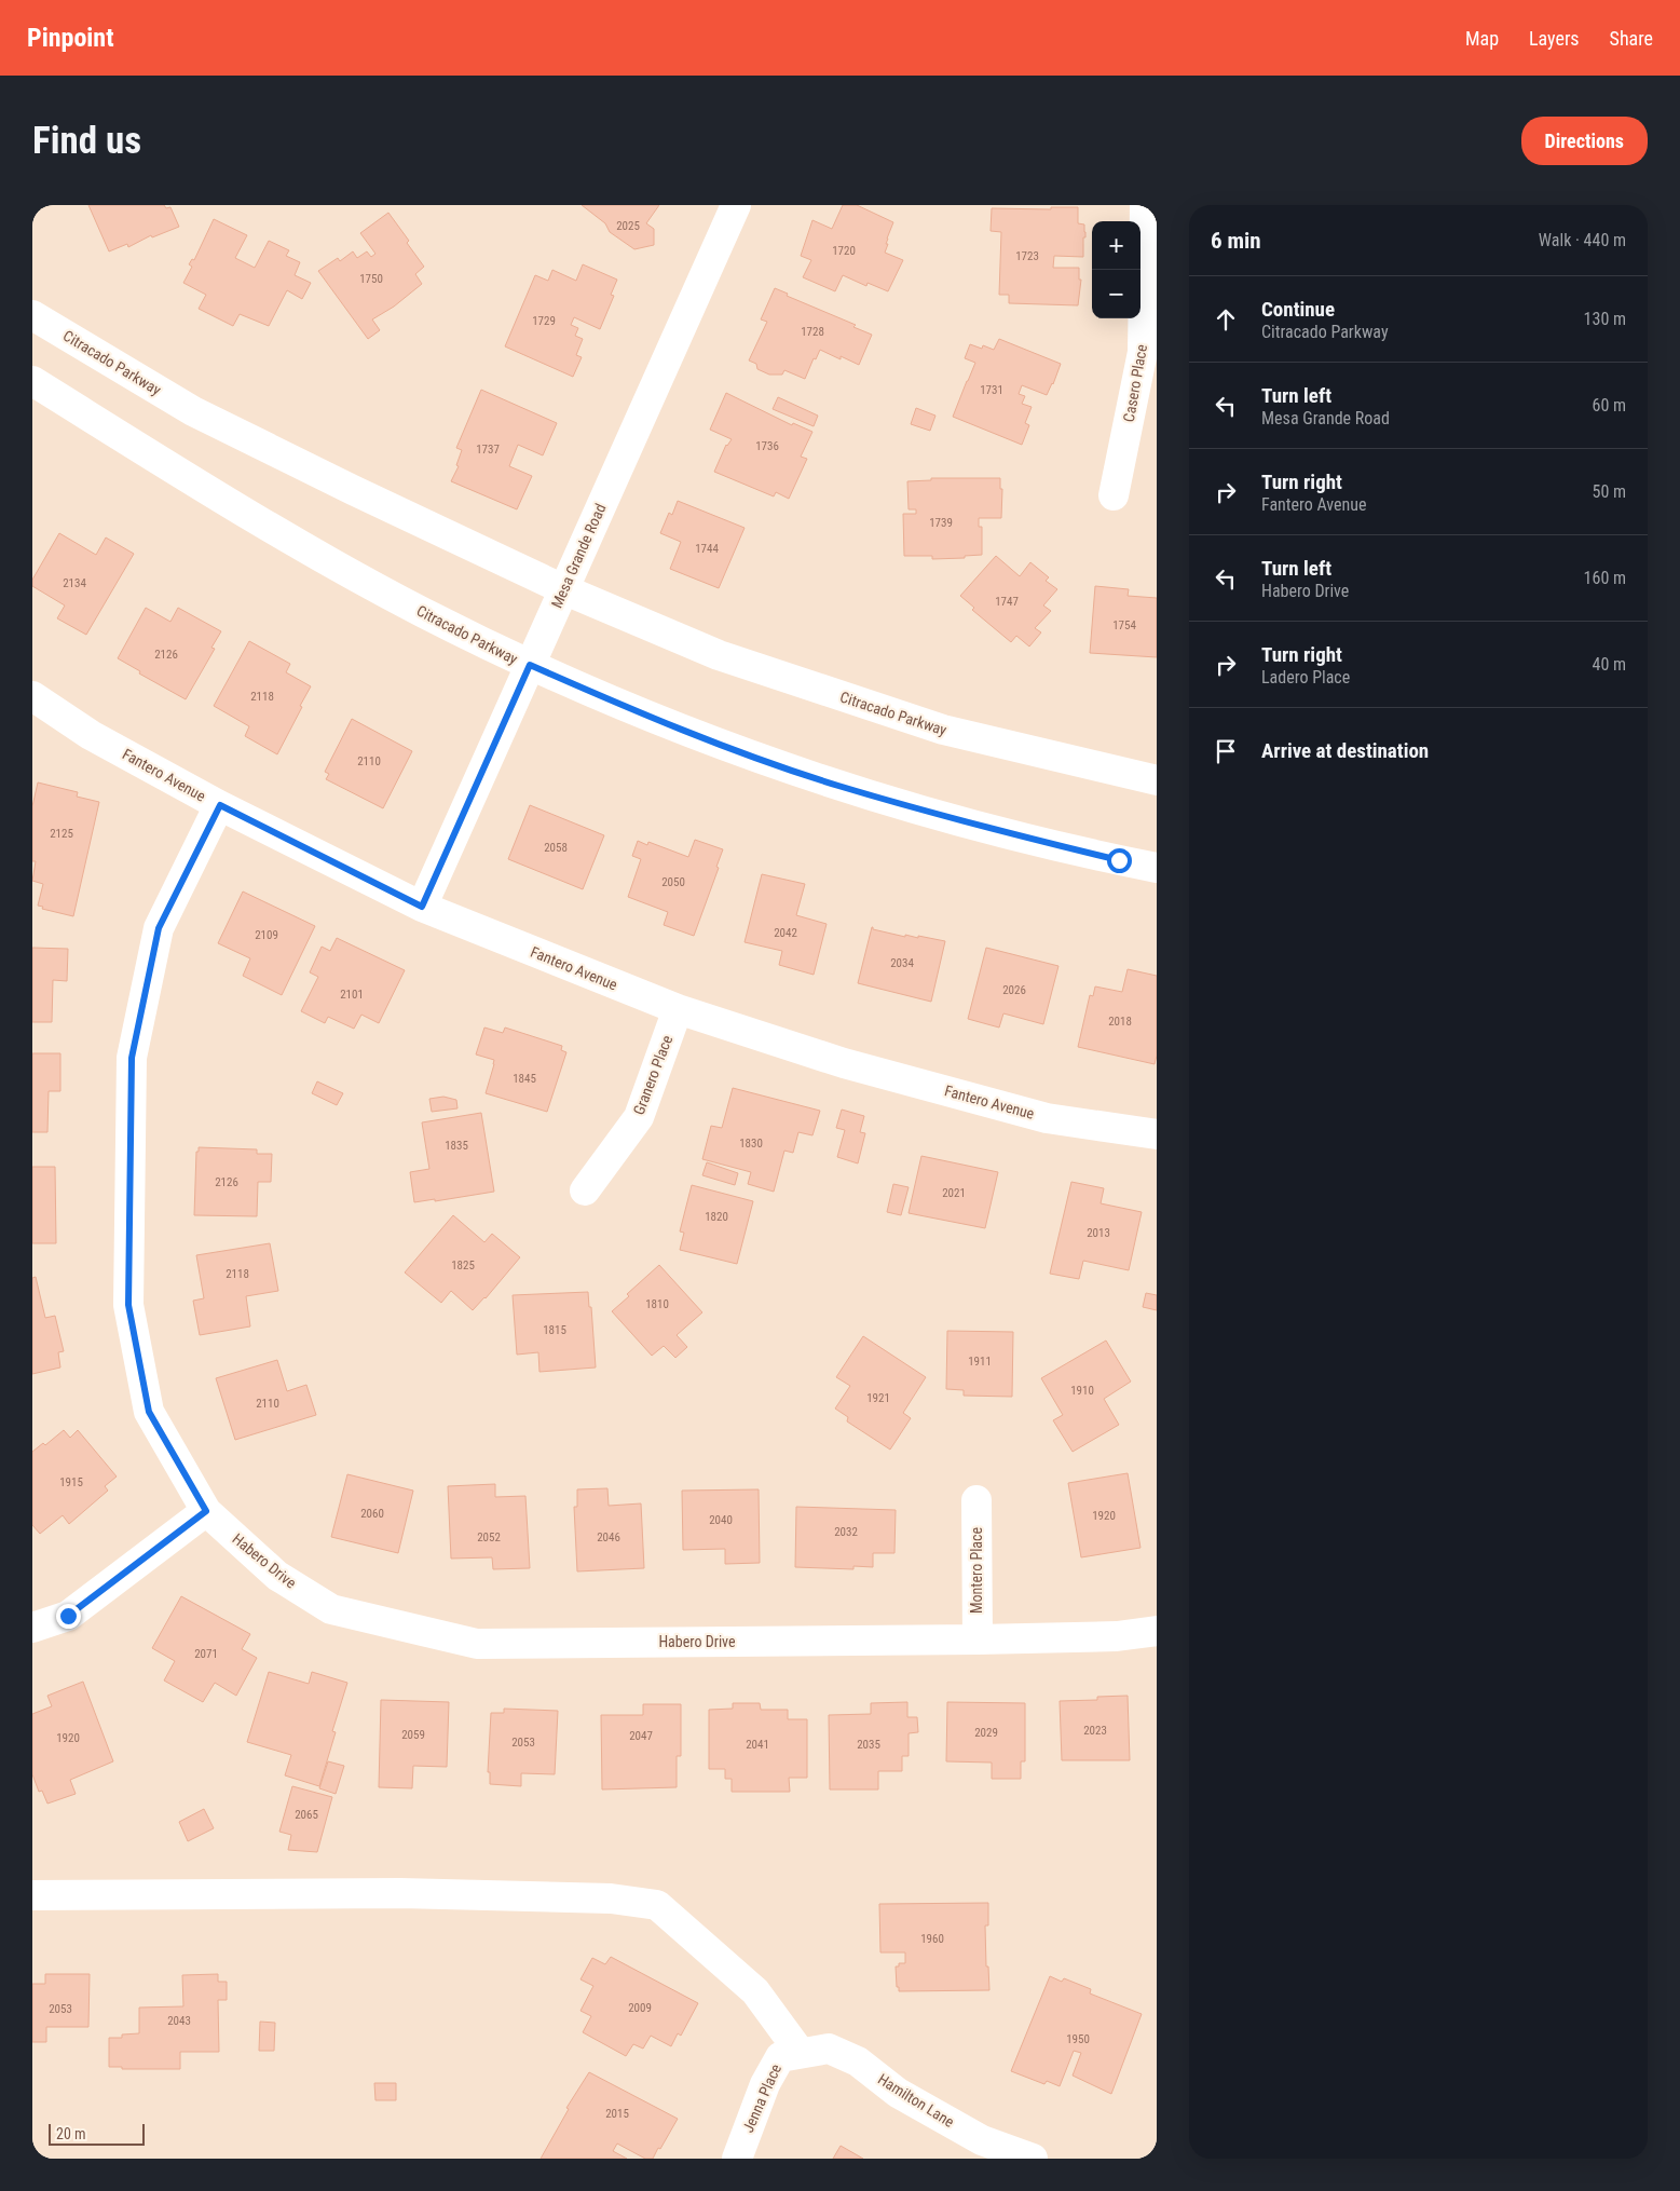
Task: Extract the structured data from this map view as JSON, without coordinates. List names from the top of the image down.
{
  "streets": {
    "street": [
      "Citracado Parkway",
      "Casero Place",
      "Mesa Grande Road",
      "Fantero Avenue",
      "Granero Place",
      "Habero Drive",
      "Montero Place",
      "Jenna Place",
      "Hamilton Lane"
    ]
  },
  "crossings": [
    ["Citracado Parkway", "Mesa Grande Road"],
    ["Mesa Grande Road", "Fantero Avenue"],
    ["Fantero Avenue", "Granero Place"],
    ["Fantero Avenue", "Habero Drive"],
    ["Habero Drive", "Montero Place"],
    ["Jenna Place", "Hamilton Lane"]
  ],
  "house_numbers": [
    "2025",
    "1720",
    "1723",
    "1750",
    "1729",
    "1728",
    "1731",
    "1736",
    "1737",
    "1739",
    "1744",
    "2134",
    "1747",
    "1754",
    "2126",
    "2118",
    "2110",
    "2125",
    "2058",
    "2050",
    "2042",
    "2109",
    "2034",
    "2026",
    "2101",
    "2018",
    "1845",
    "1830",
    "1835",
    "2126",
    "2021",
    "1820",
    "2013",
    "1825",
    "2118",
    "1810",
    "1815",
    "1911",
    "1910",
    "1921",
    "2110",
    "1915",
    "2060",
    "1920",
    "2040",
    "2032",
    "2052",
    "2046",
    "2071",
    "2023",
    "2029",
    "2059",
    "2047",
    "1920",
    "2053",
    "2041",
    "2035",
    "2065",
    "1960",
    "2009",
    "2053",
    "2043",
    "1950",
    "2015"
  ],
  "scale_bar": "20 m",
  "page": {
    "header": "Pinpoint",
    "nav": ["Map", "Layers", "Share"],
    "buttons": "Directions",
    "title": "Find us",
    "heading": ["6 min", "Walk · 440 m"],
    "map_buttons": ["+", "−"],
    "list": [
      ["Continue", "Citracado Parkway", "130 m"],
      ["Turn left", "Mesa Grande Road", "60 m"],
      ["Turn right", "Fantero Avenue", "50 m"],
      ["Turn left", "Habero Drive", "160 m"],
      ["Turn right", "Ladero Place", "40 m"],
      "Arrive at destination"
    ],
    "scale": "20 m"
  }
}
